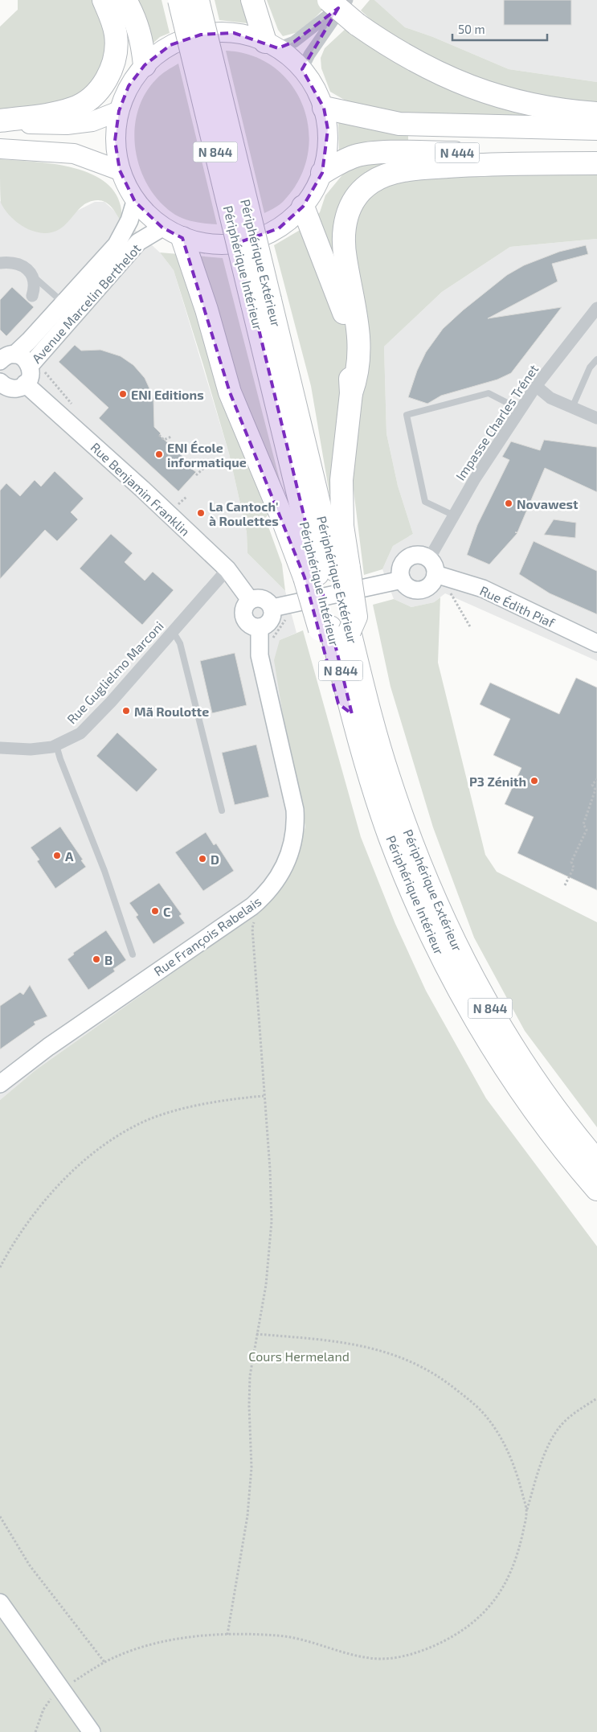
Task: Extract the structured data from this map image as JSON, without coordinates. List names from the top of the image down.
{
  "streets": {
    "highway": [
      "N 844",
      "N 444",
      "Périphérique Extérieur",
      "Périphérique Intérieur"
    ],
    "street": [
      "Avenue Marcelin Berthelot",
      "Impasse Charles Trénet",
      "Rue Benjamin Franklin",
      "Rue Édith Piaf",
      "Rue Guglielmo Marconi",
      "Rue François Rabelais"
    ]
  },
  "crossings": [
    ["Périphérique Extérieur", "Périphérique Intérieur"],
    ["Impasse Charles Trénet", "Rue Édith Piaf"],
    ["Rue Benjamin Franklin", "Rue Guglielmo Marconi"],
    ["Rue Benjamin Franklin", "Rue François Rabelais"]
  ],
  "parks": ["Cours Hermeland"],
  "places": [
    "ENI Editions",
    "ENI École informatique",
    "Novawest",
    "La Cantoch' à Roulettes",
    "Mã Roulotte",
    "P3 Zénith",
    "A",
    "D",
    "C",
    "B"
  ],
  "scale_bar": "50 m"
}
